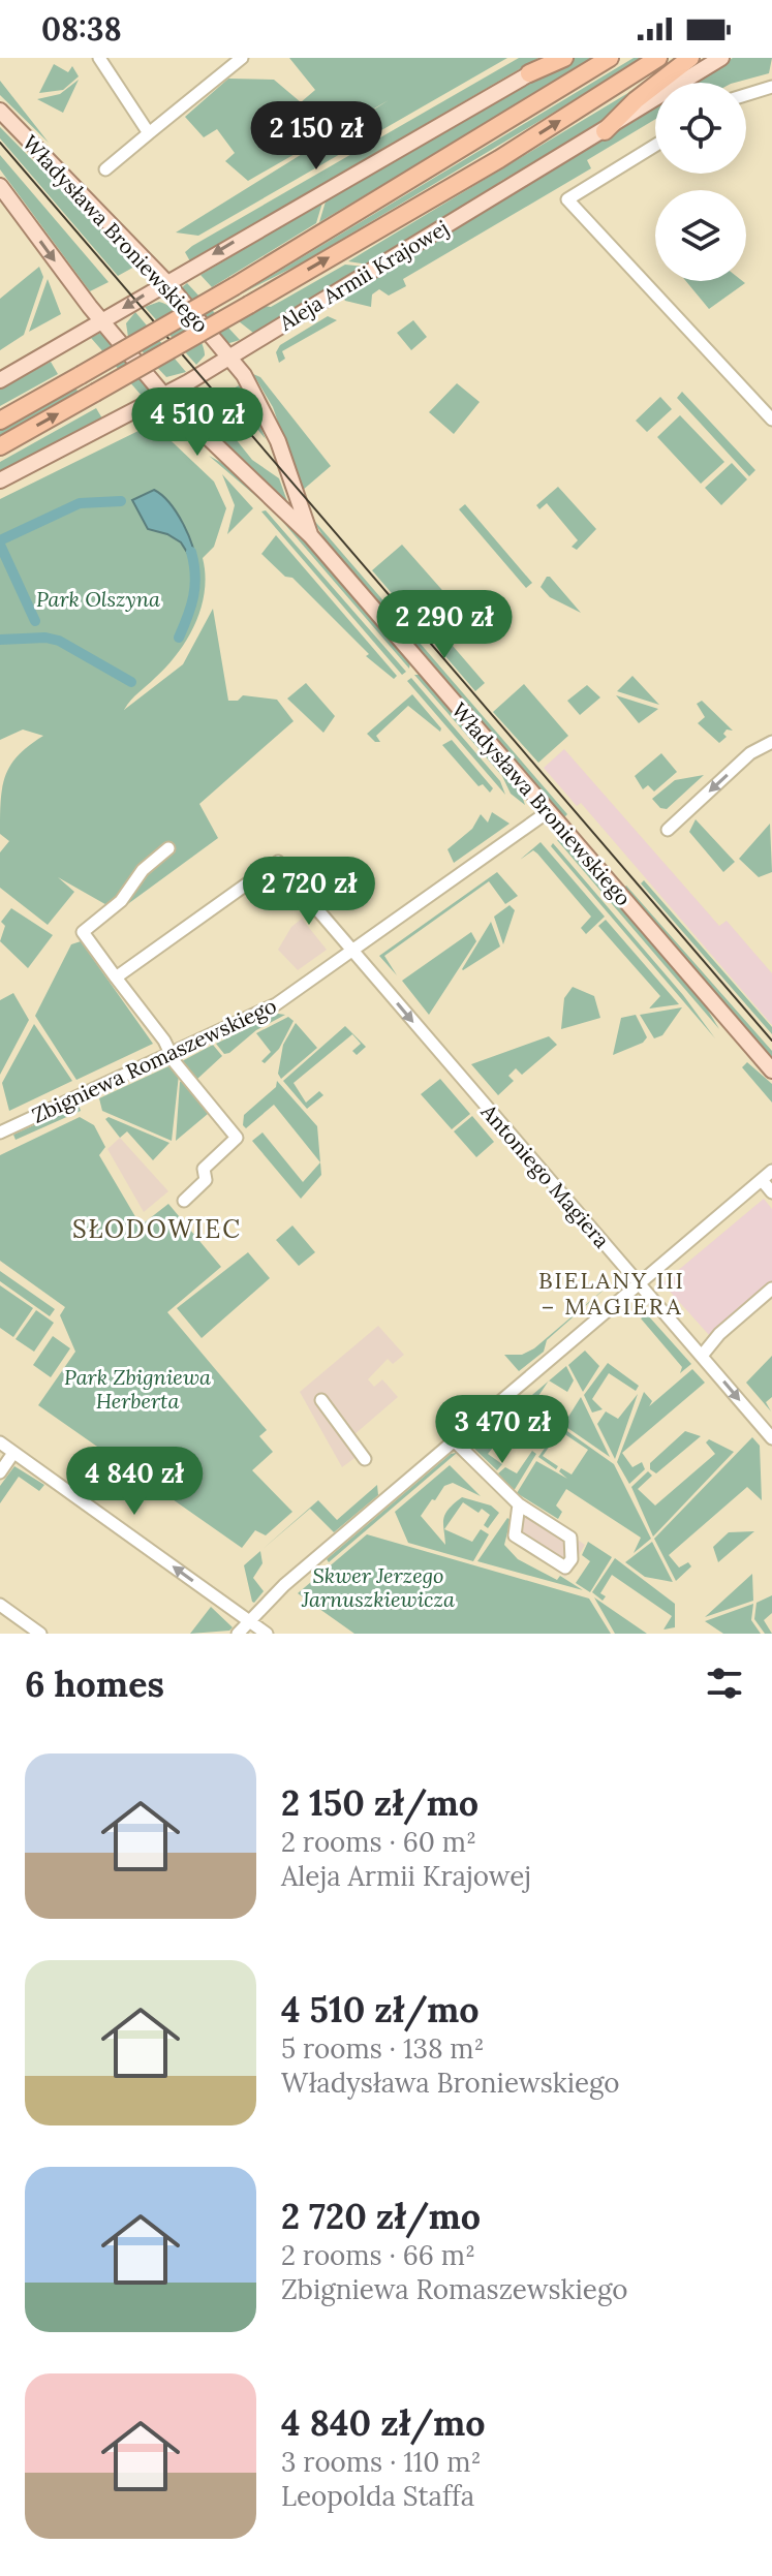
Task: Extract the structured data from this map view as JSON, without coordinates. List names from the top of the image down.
{
  "streets": {
    "highway": ["Aleja Armii Krajowej"],
    "main road": ["Władysława Broniewskiego"],
    "street": ["Zbigniewa Romaszewskiego", "Antoniego Magiera"]
  },
  "crossings": [
    ["Władysława Broniewskiego", "Aleja Armii Krajowej"],
    ["Władysława Broniewskiego", "Zbigniewa Romaszewskiego"],
    ["Zbigniewa Romaszewskiego", "Antoniego Magiera"]
  ],
  "one_way": ["Antoniego Magiera"],
  "districts": ["SŁODOWIEC", "BIELANY III – MAGIERA"],
  "parks": ["Park Olszyna", "Park Zbigniewa Herberta", "Skwer Jerzego Jarnuszkiewicza"],
  "page": {
    "status": "08:38",
    "price": [
      "2 150 zł",
      "4 510 zł",
      "2 290 zł",
      "2 720 zł",
      "3 470 zł",
      "4 840 zł"
    ],
    "heading": "6 homes",
    "list": [
      {
        "name": "2 150 zł/mo",
        "note": "2 rooms · 60 m² · Aleja Armii Krajowej"
      },
      {
        "name": "4 510 zł/mo",
        "note": "5 rooms · 138 m² · Władysława Broniewskiego"
      },
      {
        "name": "2 720 zł/mo",
        "note": "2 rooms · 66 m² · Zbigniewa Romaszewskiego"
      },
      {
        "name": "4 840 zł/mo",
        "note": "3 rooms · 110 m² · Leopolda Staffa"
      }
    ]
  }
}
